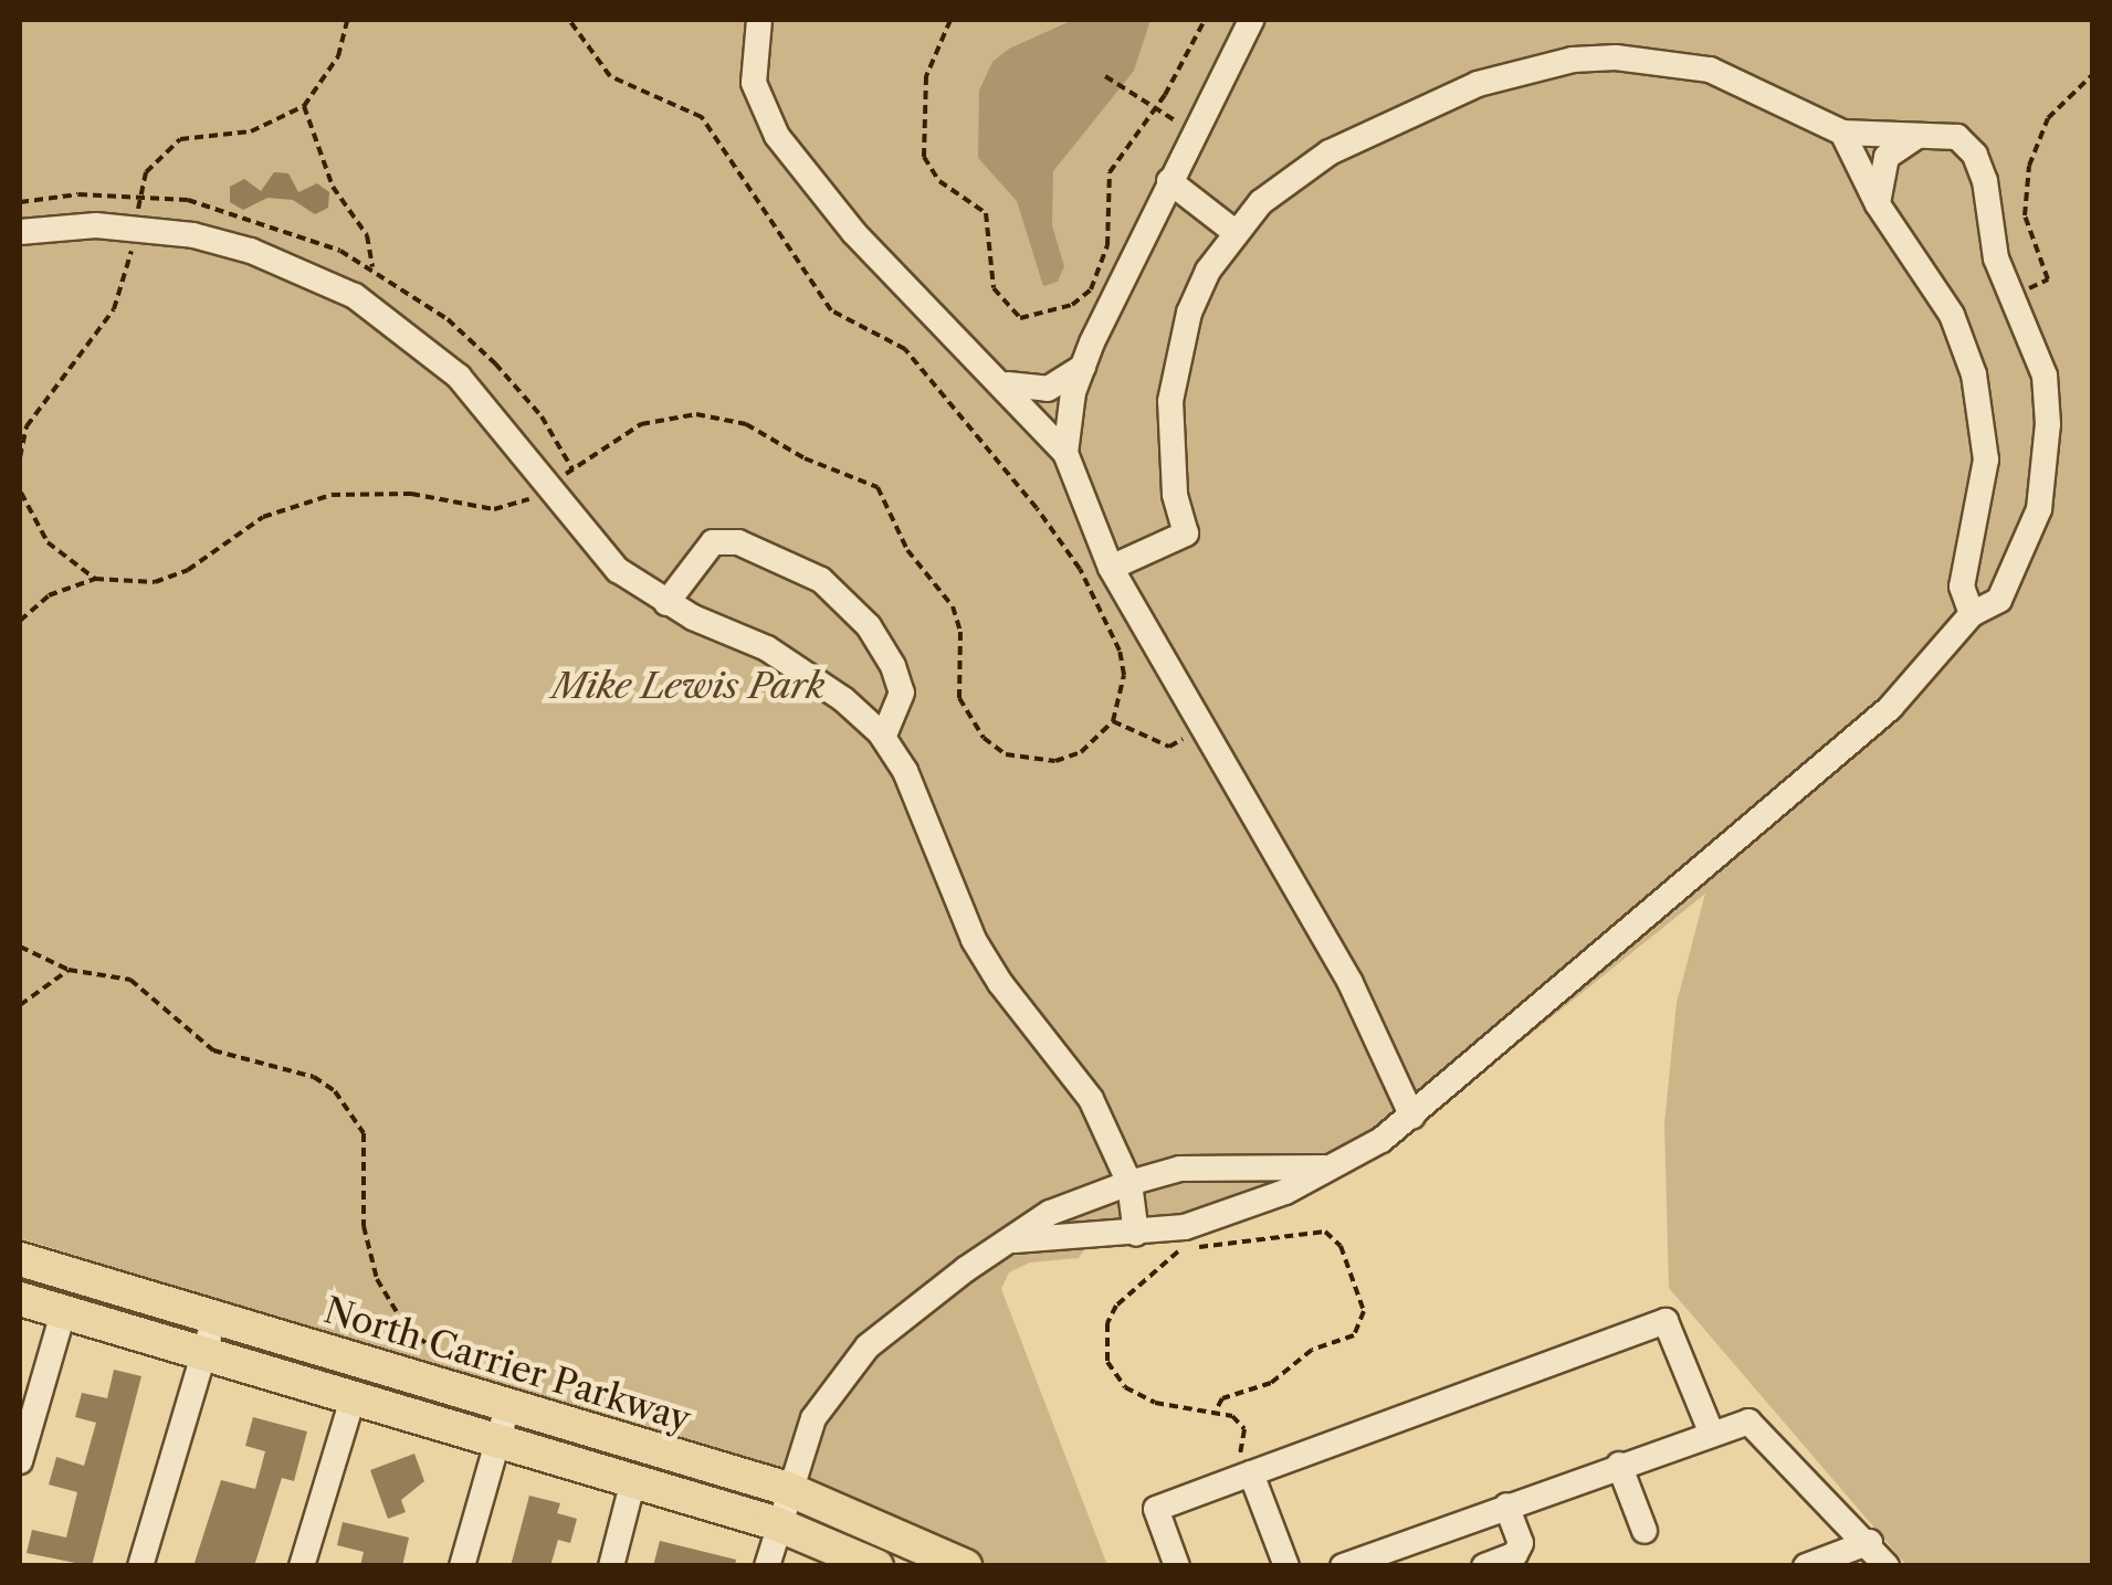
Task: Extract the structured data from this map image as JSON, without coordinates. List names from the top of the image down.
{
  "streets": {
    "main road": ["North Carrier Parkway"]
  },
  "parks": ["Mike Lewis Park"]
}
